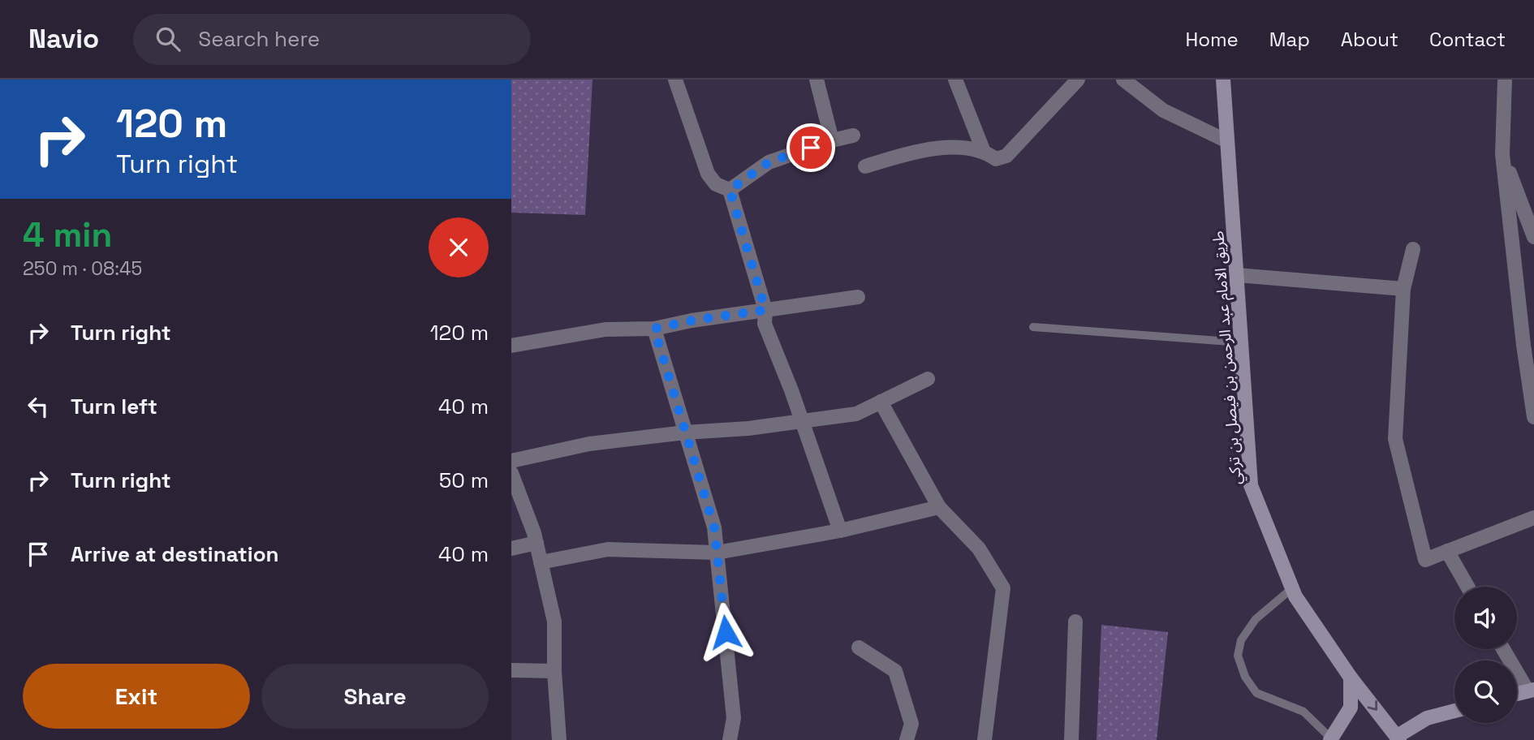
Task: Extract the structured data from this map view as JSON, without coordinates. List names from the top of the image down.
{
  "streets": {
    "street": ["طريق الامام عبد الرحمن بن فيصل بن تركي"]
  },
  "page": {
    "header": "Navio",
    "search": "Search here",
    "nav": [
      "Home",
      "Map",
      "About",
      "Contact"
    ],
    "turn": ["120 m", "Turn right"],
    "heading": ["4 min", "250 m · 08:45"],
    "list": [
      {
        "name": "Turn right",
        "value": "120 m"
      },
      {
        "name": "Turn left",
        "value": "40 m"
      },
      {
        "name": "Turn right",
        "value": "50 m"
      },
      {
        "name": "Arrive at destination",
        "value": "40 m"
      }
    ],
    "buttons": ["Exit", "Share"]
  }
}
